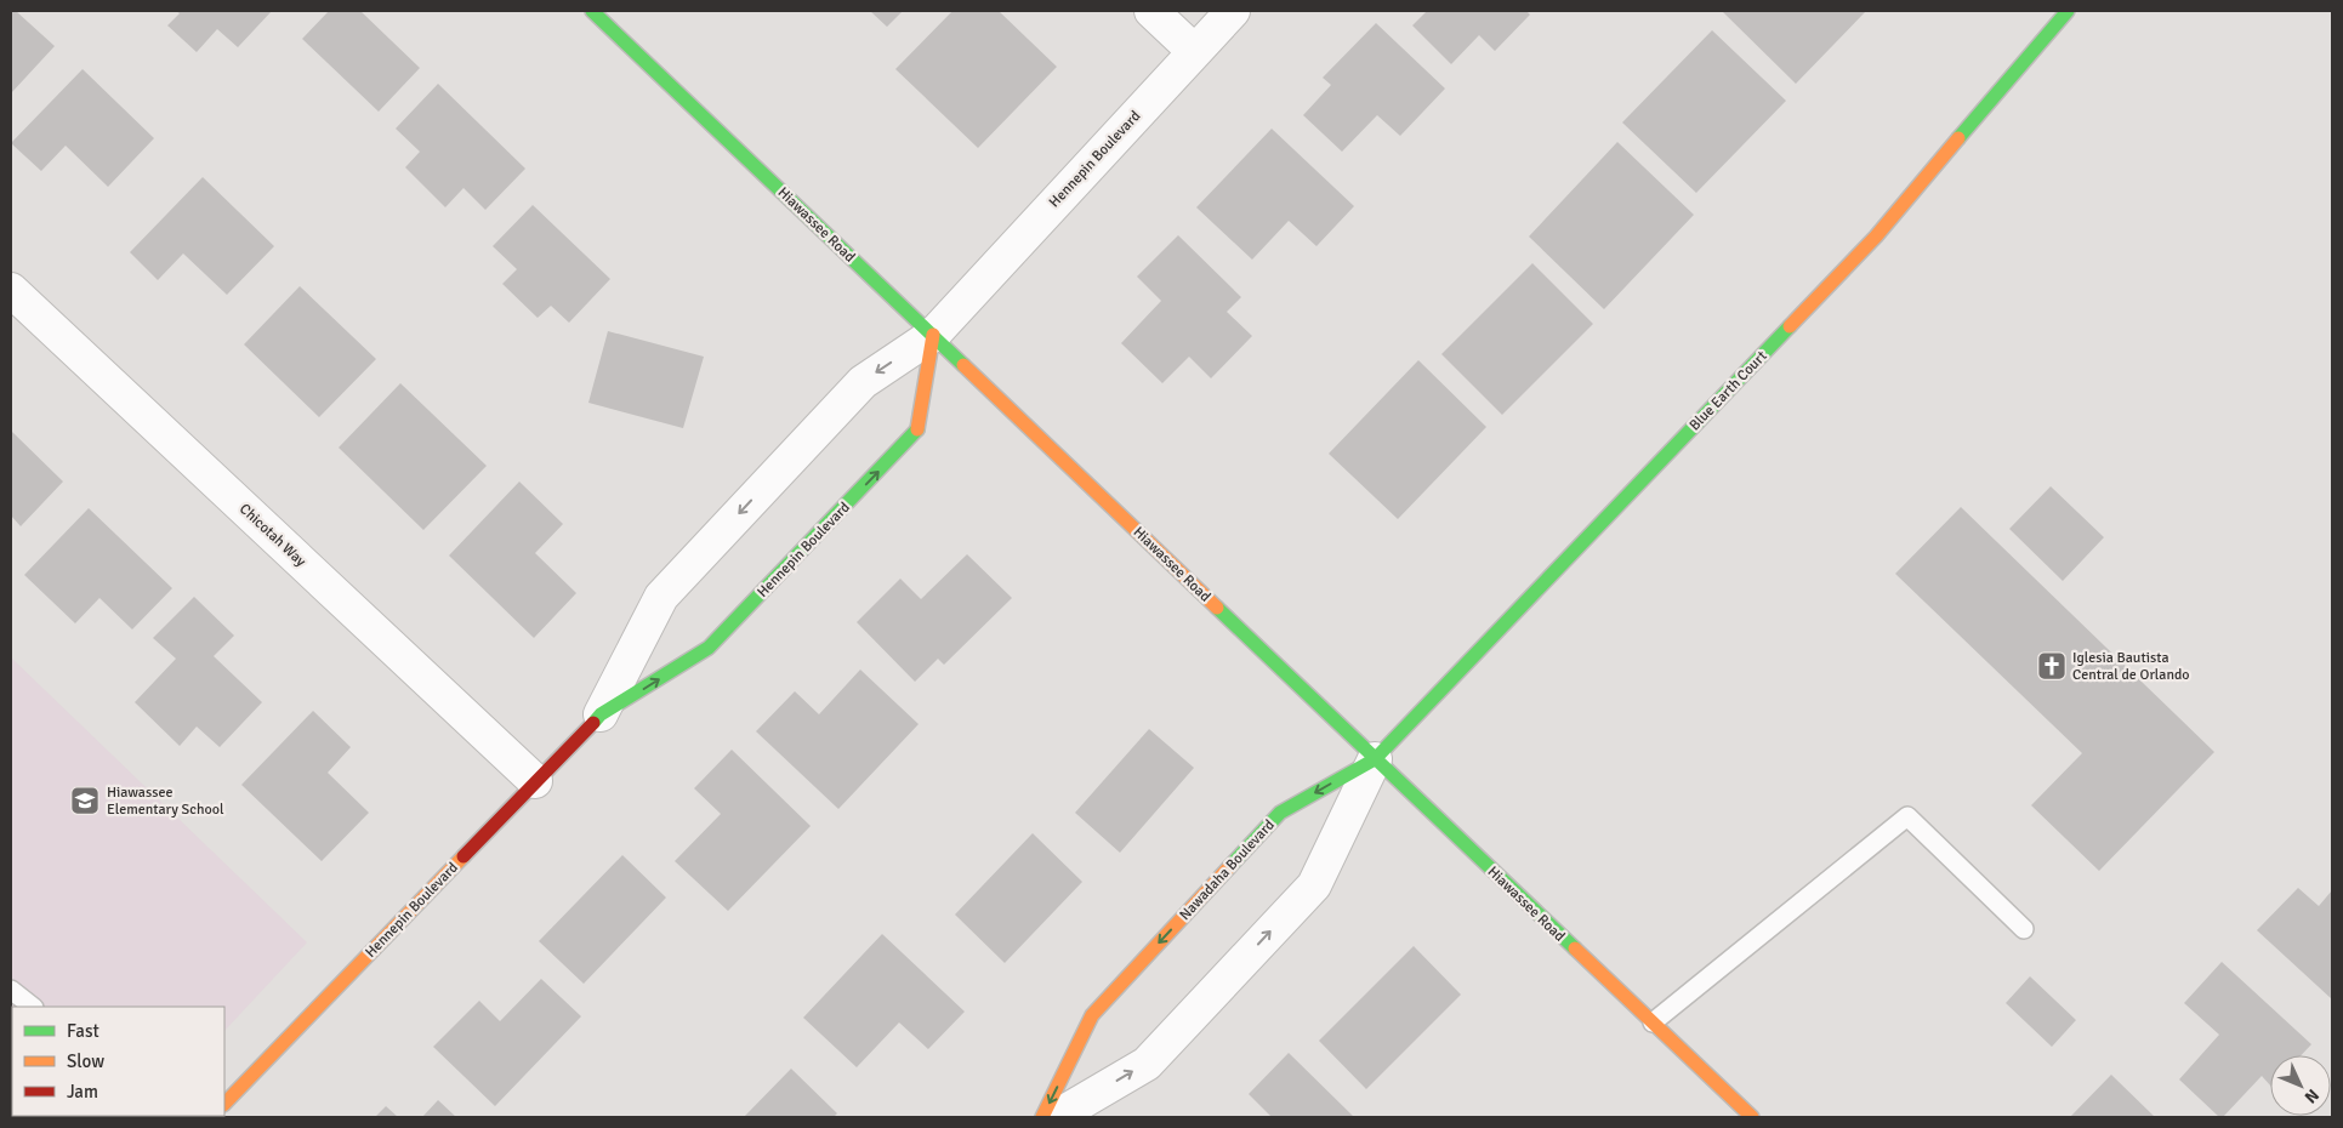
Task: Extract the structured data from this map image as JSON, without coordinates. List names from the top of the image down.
{
  "streets": {
    "street": [
      "Hennepin Boulevard",
      "Hiawassee Road",
      "Blue Earth Court",
      "Chicotah Way",
      "Nawadaha Boulevard"
    ]
  },
  "crossings": [
    ["Hennepin Boulevard", "Hiawassee Road"],
    ["Hennepin Boulevard", "Chicotah Way"],
    ["Hiawassee Road", "Blue Earth Court"],
    ["Hiawassee Road", "Nawadaha Boulevard"],
    ["Blue Earth Court", "Nawadaha Boulevard"]
  ],
  "places": {
    "church": ["Iglesia Bautista Central de Orlando"],
    "school or university": ["Hiawassee Elementary School"]
  },
  "legend": ["Fast", "Slow", "Jam"],
  "north": "bottom right"
}
